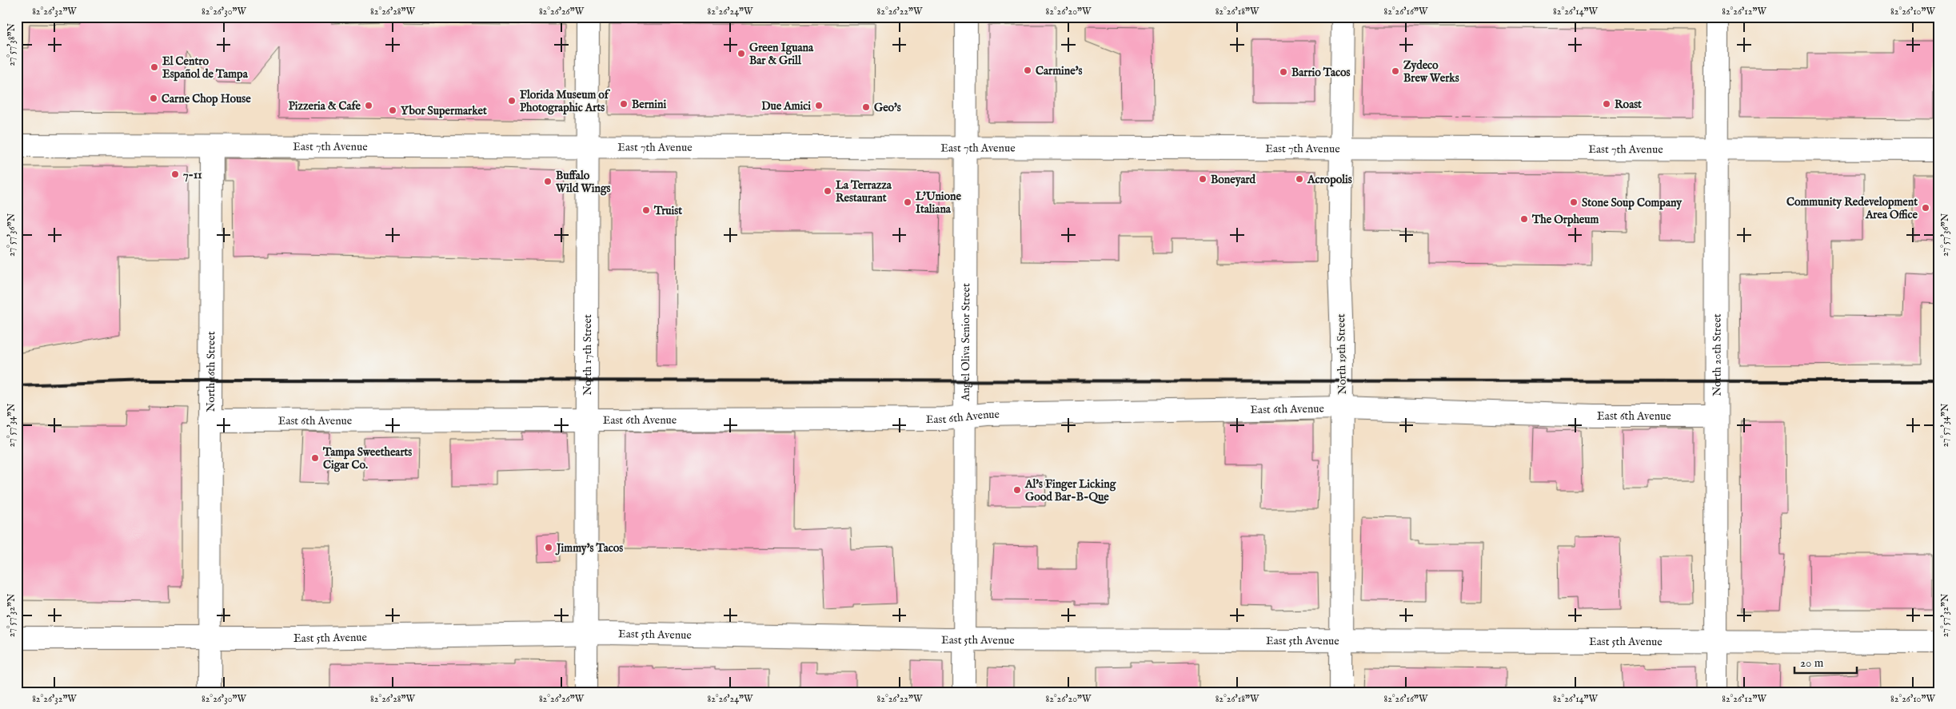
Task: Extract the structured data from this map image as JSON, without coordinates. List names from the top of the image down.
{
  "streets": {
    "street": [
      "East 7th Avenue",
      "Angel Oliva Senior Street",
      "North 19th Street",
      "North 20th Street",
      "North 17th Street",
      "North 16th Street",
      "East 6th Avenue",
      "East 5th Avenue"
    ]
  },
  "crossings": [
    ["East 7th Avenue", "Angel Oliva Senior Street"],
    ["East 7th Avenue", "North 19th Street"],
    ["East 7th Avenue", "North 20th Street"],
    ["East 7th Avenue", "North 17th Street"],
    ["East 7th Avenue", "North 16th Street"],
    ["Angel Oliva Senior Street", "East 6th Avenue"],
    ["Angel Oliva Senior Street", "East 5th Avenue"],
    ["North 19th Street", "East 6th Avenue"],
    ["North 19th Street", "East 5th Avenue"],
    ["North 20th Street", "East 6th Avenue"],
    ["North 20th Street", "East 5th Avenue"],
    ["North 17th Street", "East 6th Avenue"],
    ["North 17th Street", "East 5th Avenue"],
    ["North 16th Street", "East 6th Avenue"],
    ["North 16th Street", "East 5th Avenue"]
  ],
  "places": [
    "Green Iguana Bar & Grill",
    "El Centro Español de Tampa",
    "Carmine's",
    "Zydeco Brew Werks",
    "Barrio Tacos",
    "Carne Chop House",
    "Florida Museum of Photographic Arts",
    "Bernini",
    "Roast",
    "Pizzeria & Cafe",
    "Due Amici",
    "Geo's",
    "Ybor Supermarket",
    "7-11",
    "Boneyard",
    "Acropolis",
    "Buffalo Wild Wings",
    "La Terrazza Restaurant",
    "L'Unione Italiana",
    "Stone Soup Company",
    "Community Redevelopment Area Office",
    "Truist",
    "The Orpheum",
    "Tampa Sweethearts Cigar Co.",
    "Al's Finger Licking Good Bar-B-Que",
    "Jimmy's Tacos"
  ],
  "scale_bar": "20 m",
  "coordinates": [
    "82°26'32\"W",
    "82°26'30\"W",
    "82°26'28\"W",
    "82°26'26\"W",
    "82°26'24\"W",
    "82°26'22\"W",
    "82°26'20\"W",
    "82°26'18\"W",
    "82°26'16\"W",
    "82°26'14\"W",
    "82°26'12\"W",
    "82°26'10\"W",
    "27°57'38\"N",
    "27°57'36\"N",
    "27°57'34\"N",
    "27°57'32\"N"
  ]
}
